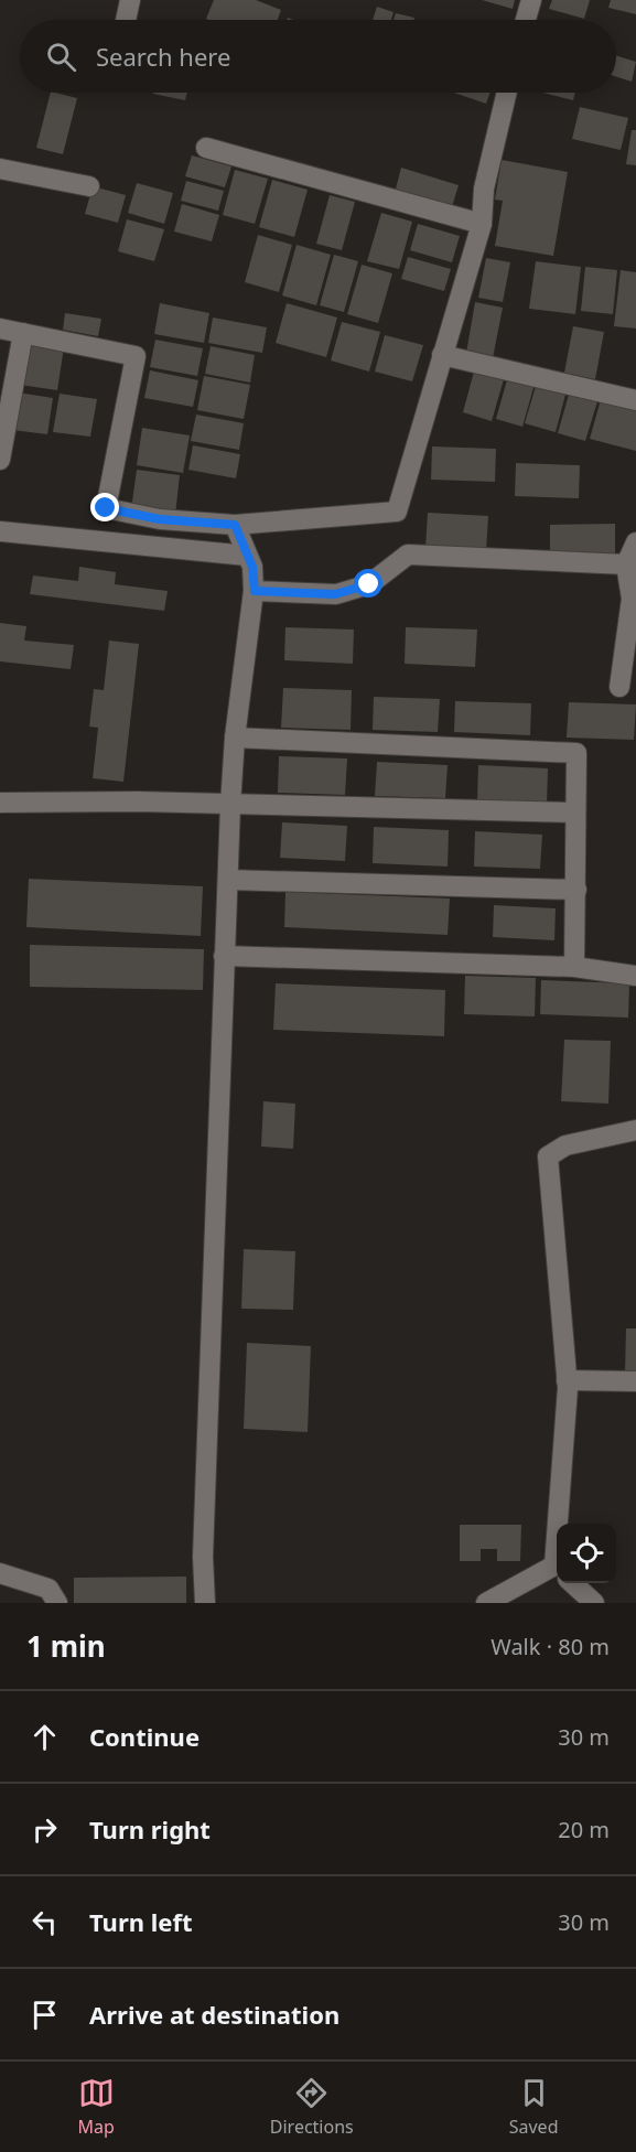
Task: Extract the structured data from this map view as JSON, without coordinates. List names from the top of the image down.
{
  "page": {
    "search": "Search here",
    "heading": ["1 min", "Walk · 80 m"],
    "list": [
      ["Continue", "30 m"],
      ["Turn right", "20 m"],
      ["Turn left", "30 m"],
      "Arrive at destination"
    ],
    "nav": ["Map", "Directions", "Saved"]
  }
}
